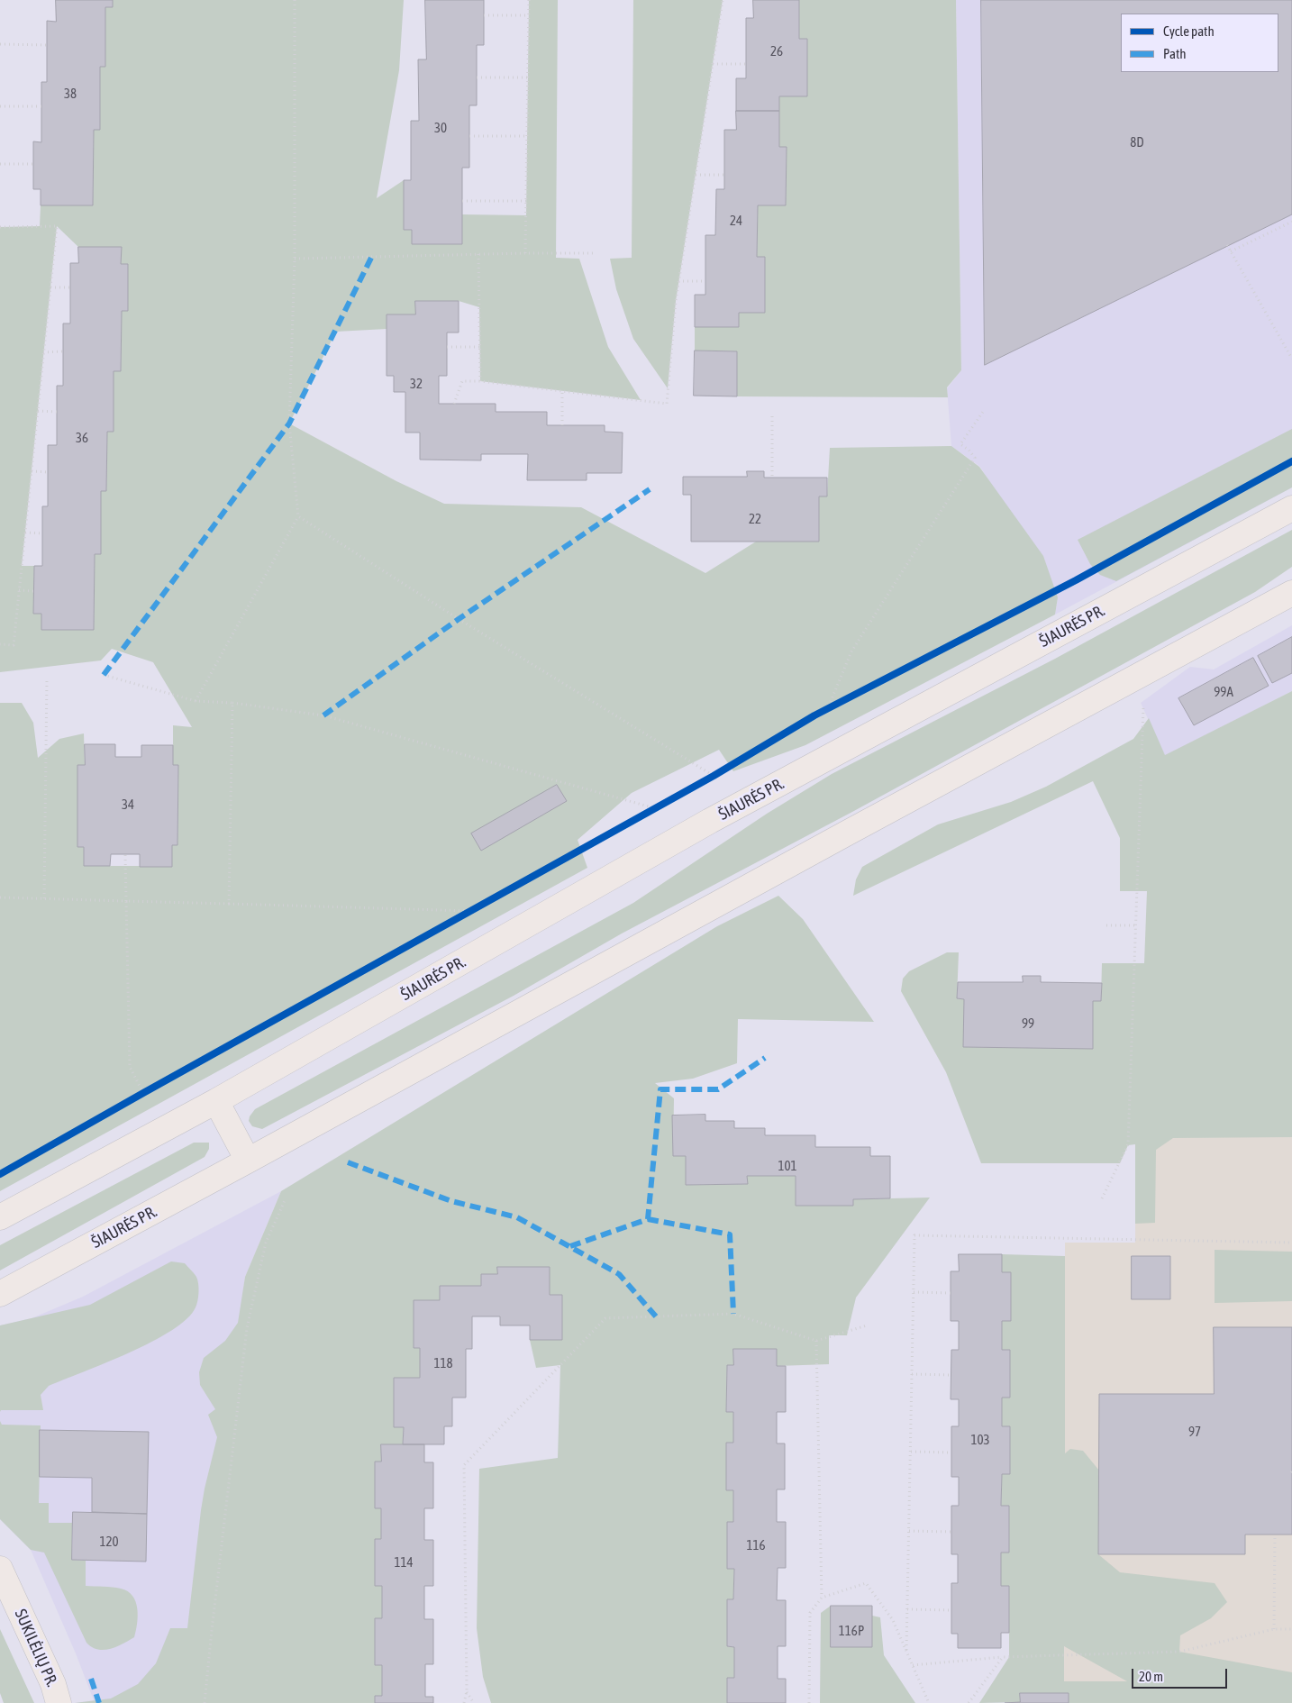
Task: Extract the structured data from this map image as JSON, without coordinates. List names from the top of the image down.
{
  "streets": {
    "main road": ["ŠIAURĖS PR.", "SUKILĖLIŲ PR."]
  },
  "house_numbers": [
    "26",
    "38",
    "30",
    "8D",
    "24",
    "32",
    "36",
    "22",
    "99A",
    "34",
    "99",
    "101",
    "118",
    "97",
    "103",
    "120",
    "116",
    "114",
    "116P"
  ],
  "legend": ["Cycle path", "Path"],
  "scale_bar": "20 m"
}
